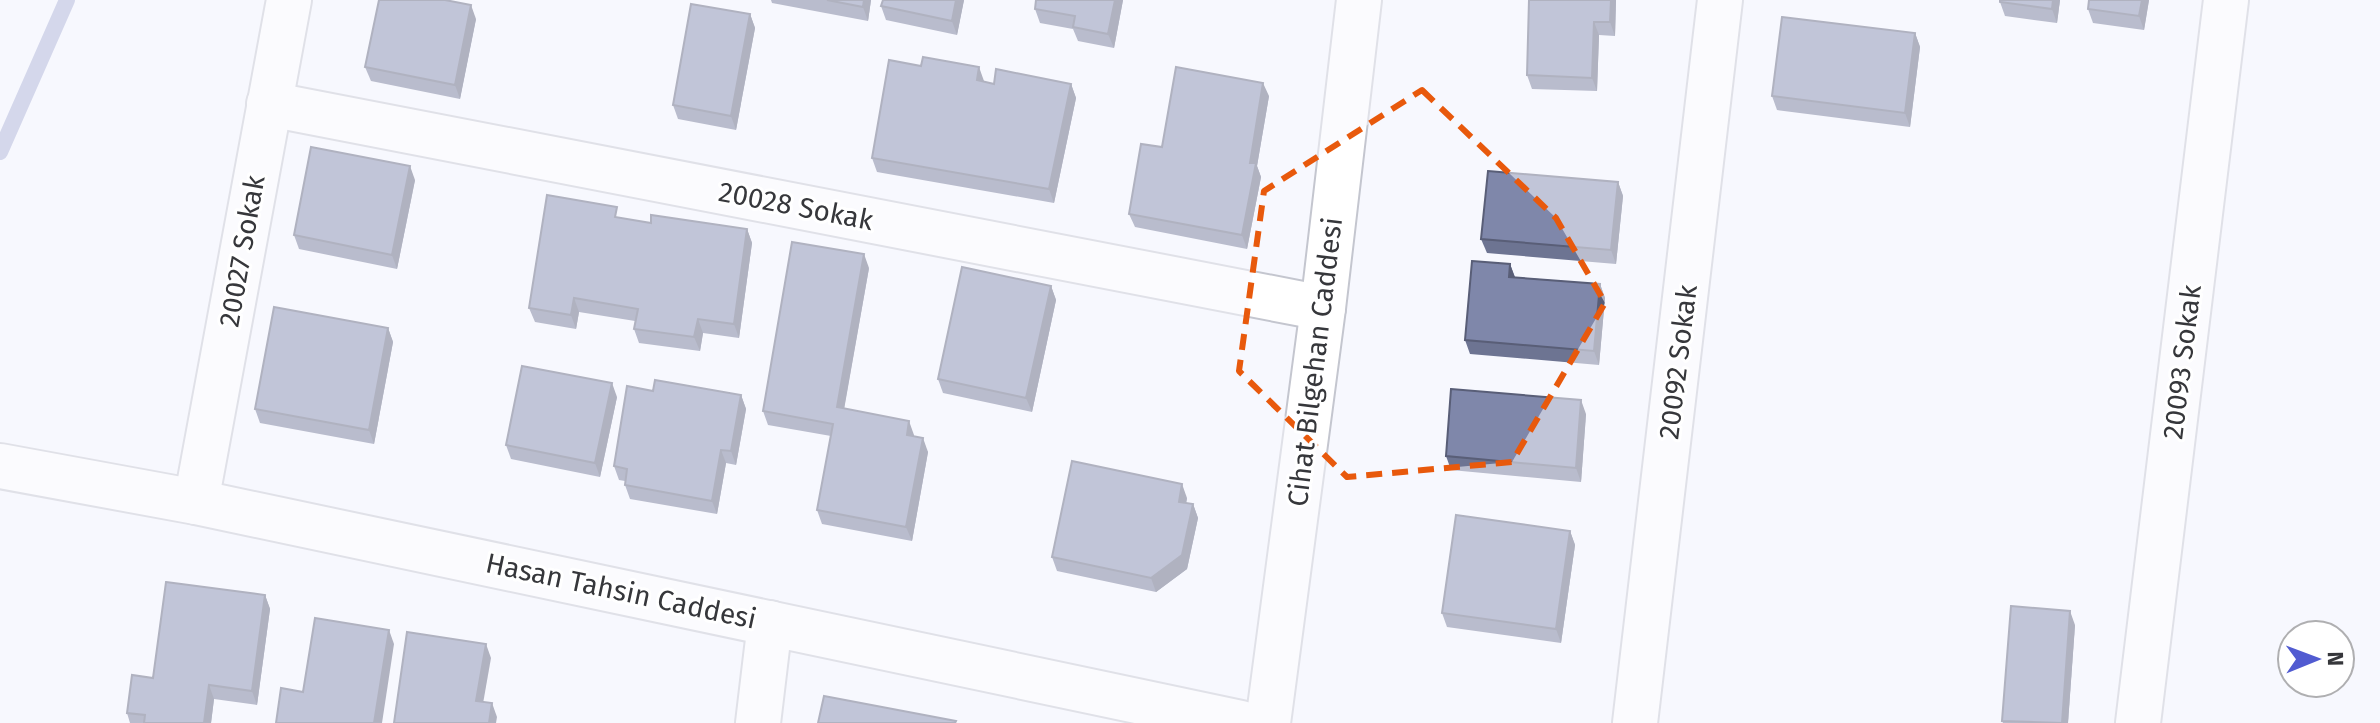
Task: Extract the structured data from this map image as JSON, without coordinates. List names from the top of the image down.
{
  "streets": {
    "street": [
      "20028 Sokak",
      "20027 Sokak",
      "Cihat Bilgehan Caddesi",
      "20092 Sokak",
      "20093 Sokak",
      "Hasan Tahsin Caddesi"
    ]
  },
  "crossings": [
    ["20028 Sokak", "20027 Sokak"],
    ["20028 Sokak", "Cihat Bilgehan Caddesi"],
    ["20027 Sokak", "Hasan Tahsin Caddesi"]
  ],
  "north": "right"
}
